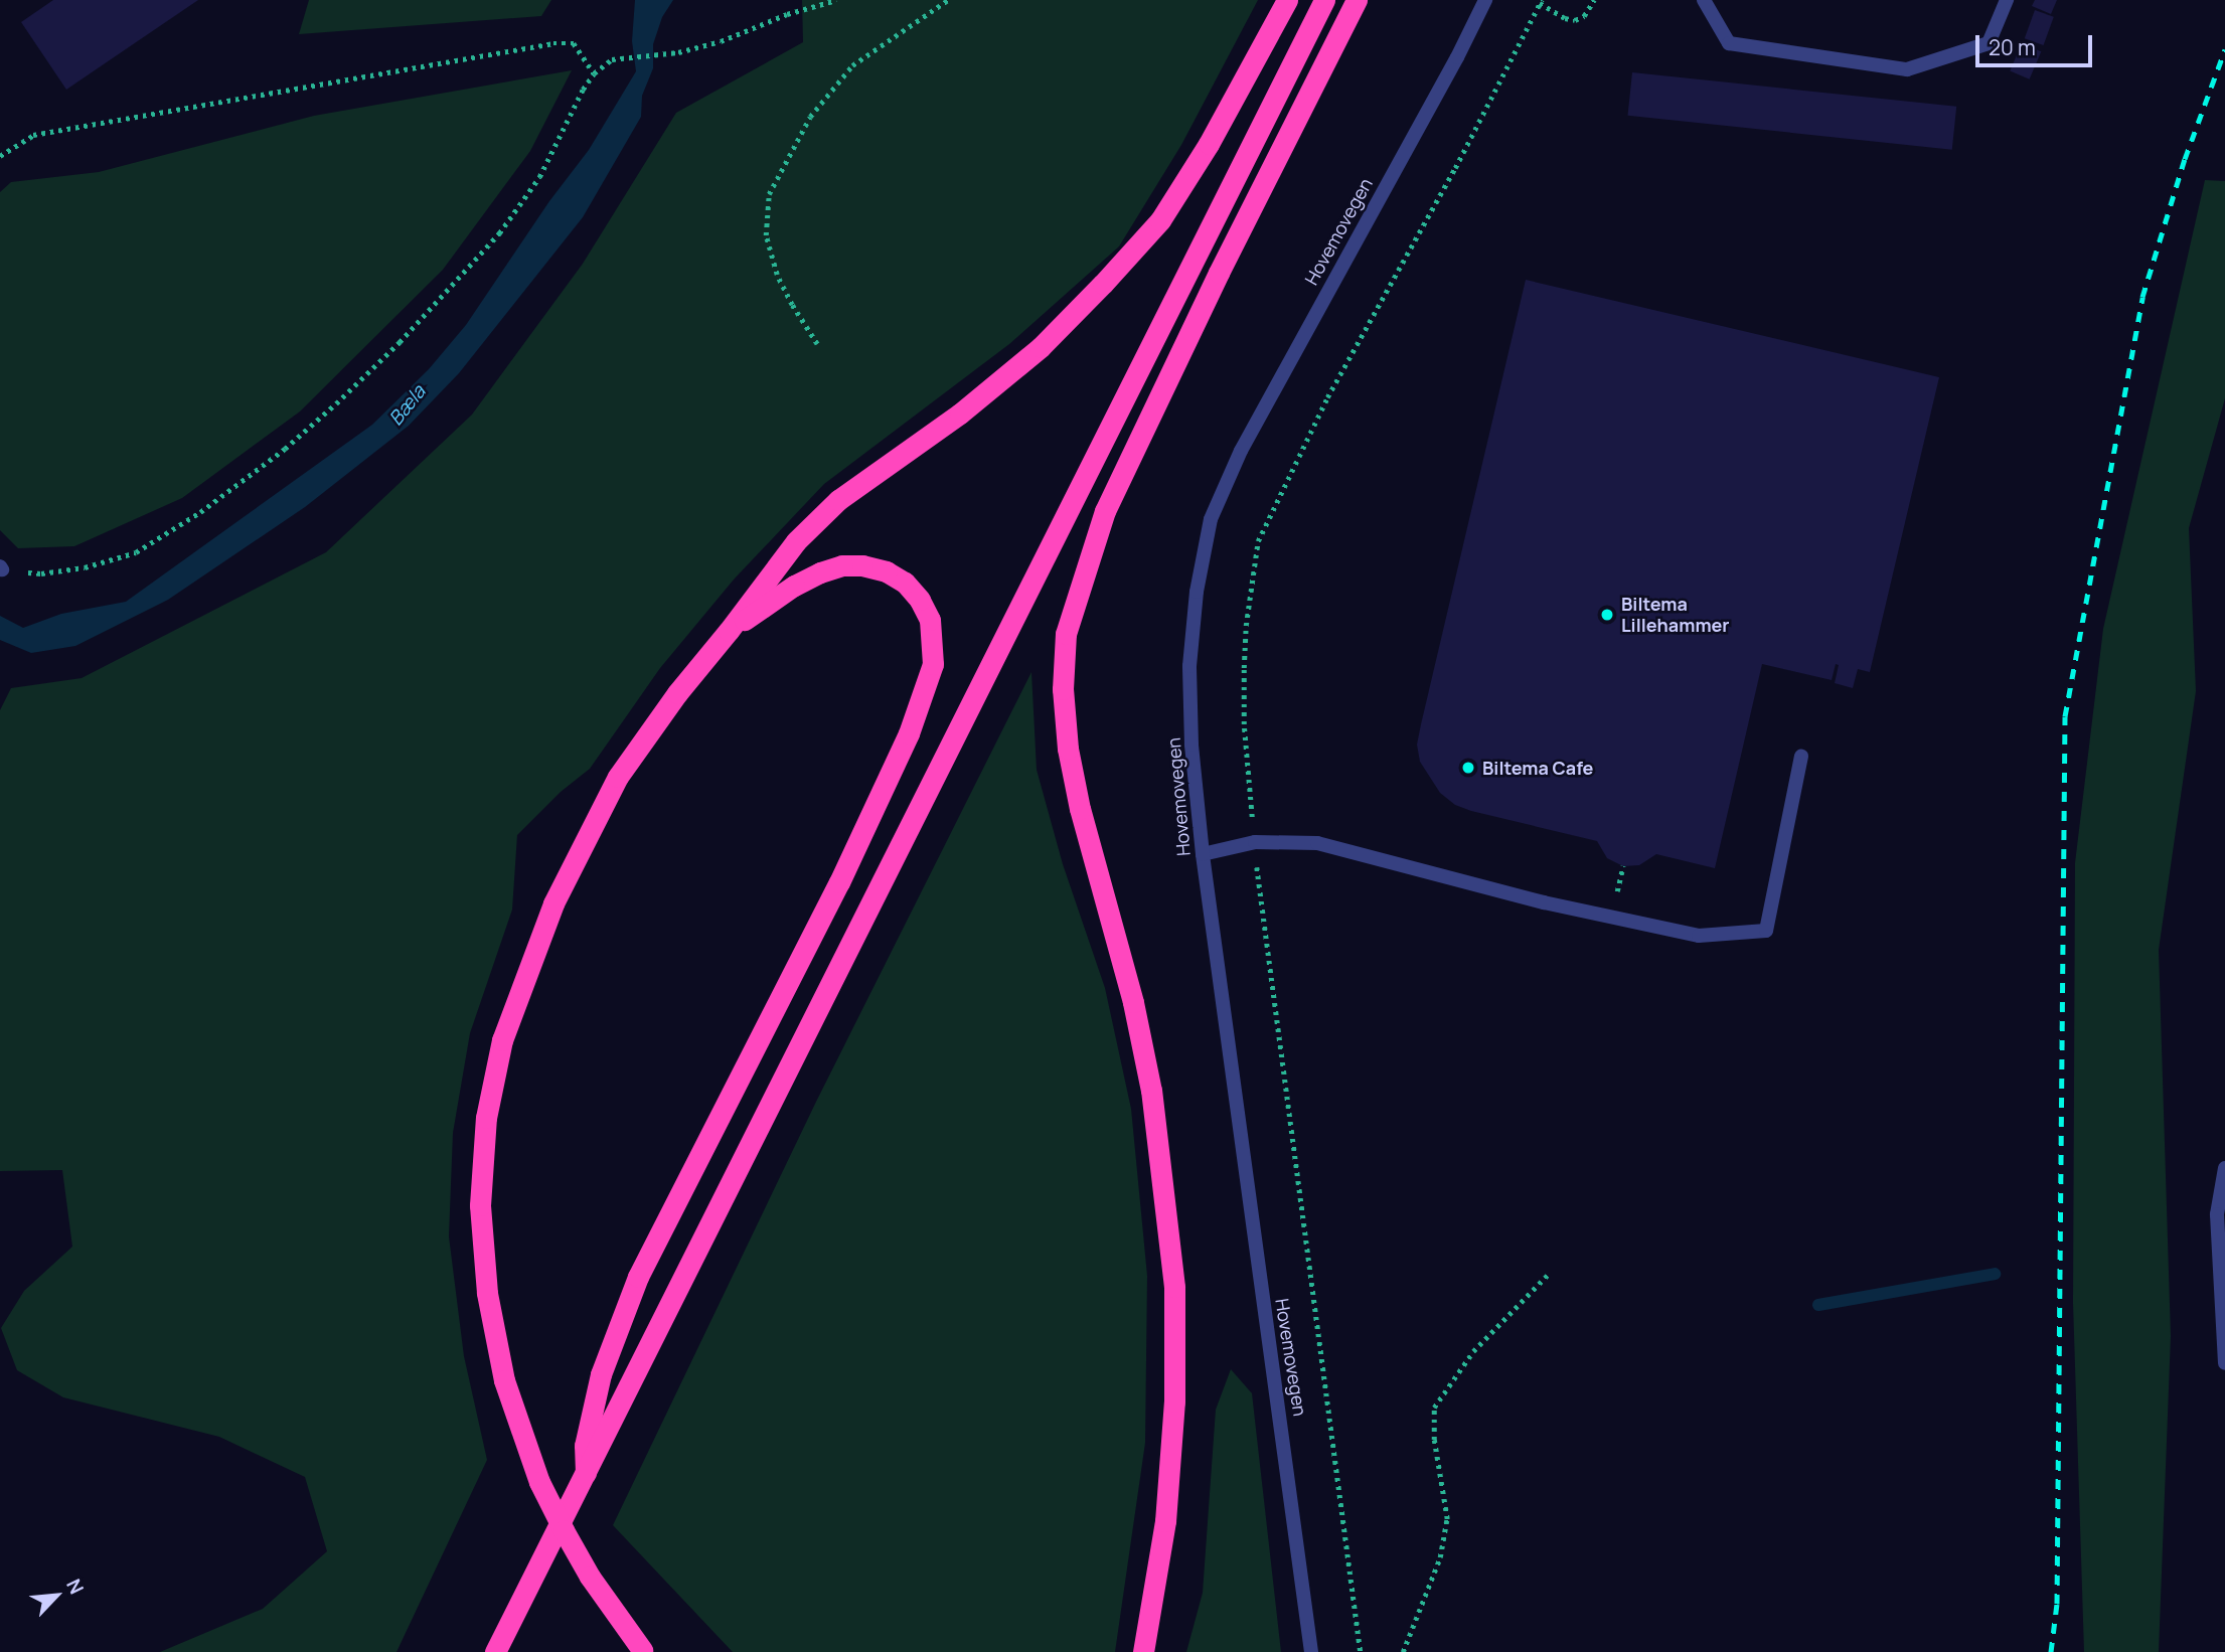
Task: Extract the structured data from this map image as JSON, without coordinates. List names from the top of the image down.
{
  "streets": {
    "street": ["Hovemovegen"]
  },
  "water": ["Bæla"],
  "places": ["Biltema Lillehammer", "Biltema Cafe"],
  "scale_bar": "20 m",
  "north": "top right"
}
